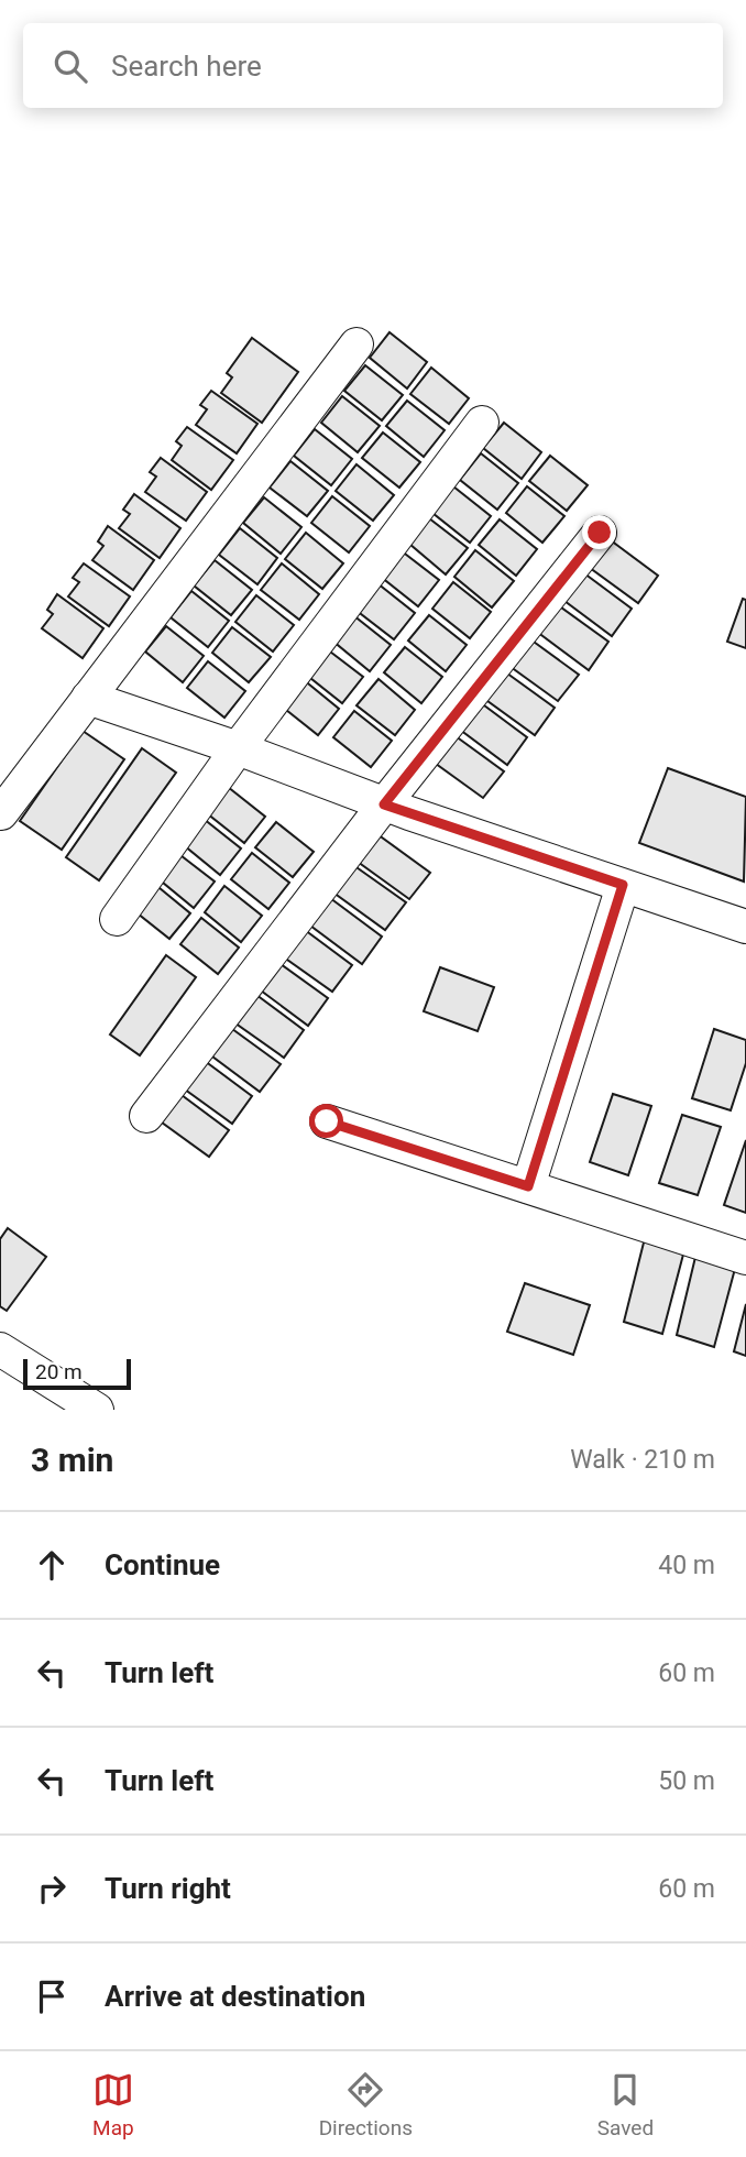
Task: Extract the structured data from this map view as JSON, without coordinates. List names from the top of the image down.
{
  "scale_bar": "20 m",
  "page": {
    "search": "Search here",
    "scale": "20 m",
    "heading": ["3 min", "Walk · 210 m"],
    "list": [
      ["Continue", "40 m"],
      ["Turn left", "60 m"],
      ["Turn left", "50 m"],
      ["Turn right", "60 m"],
      "Arrive at destination"
    ],
    "nav": ["Map", "Directions", "Saved"]
  }
}
